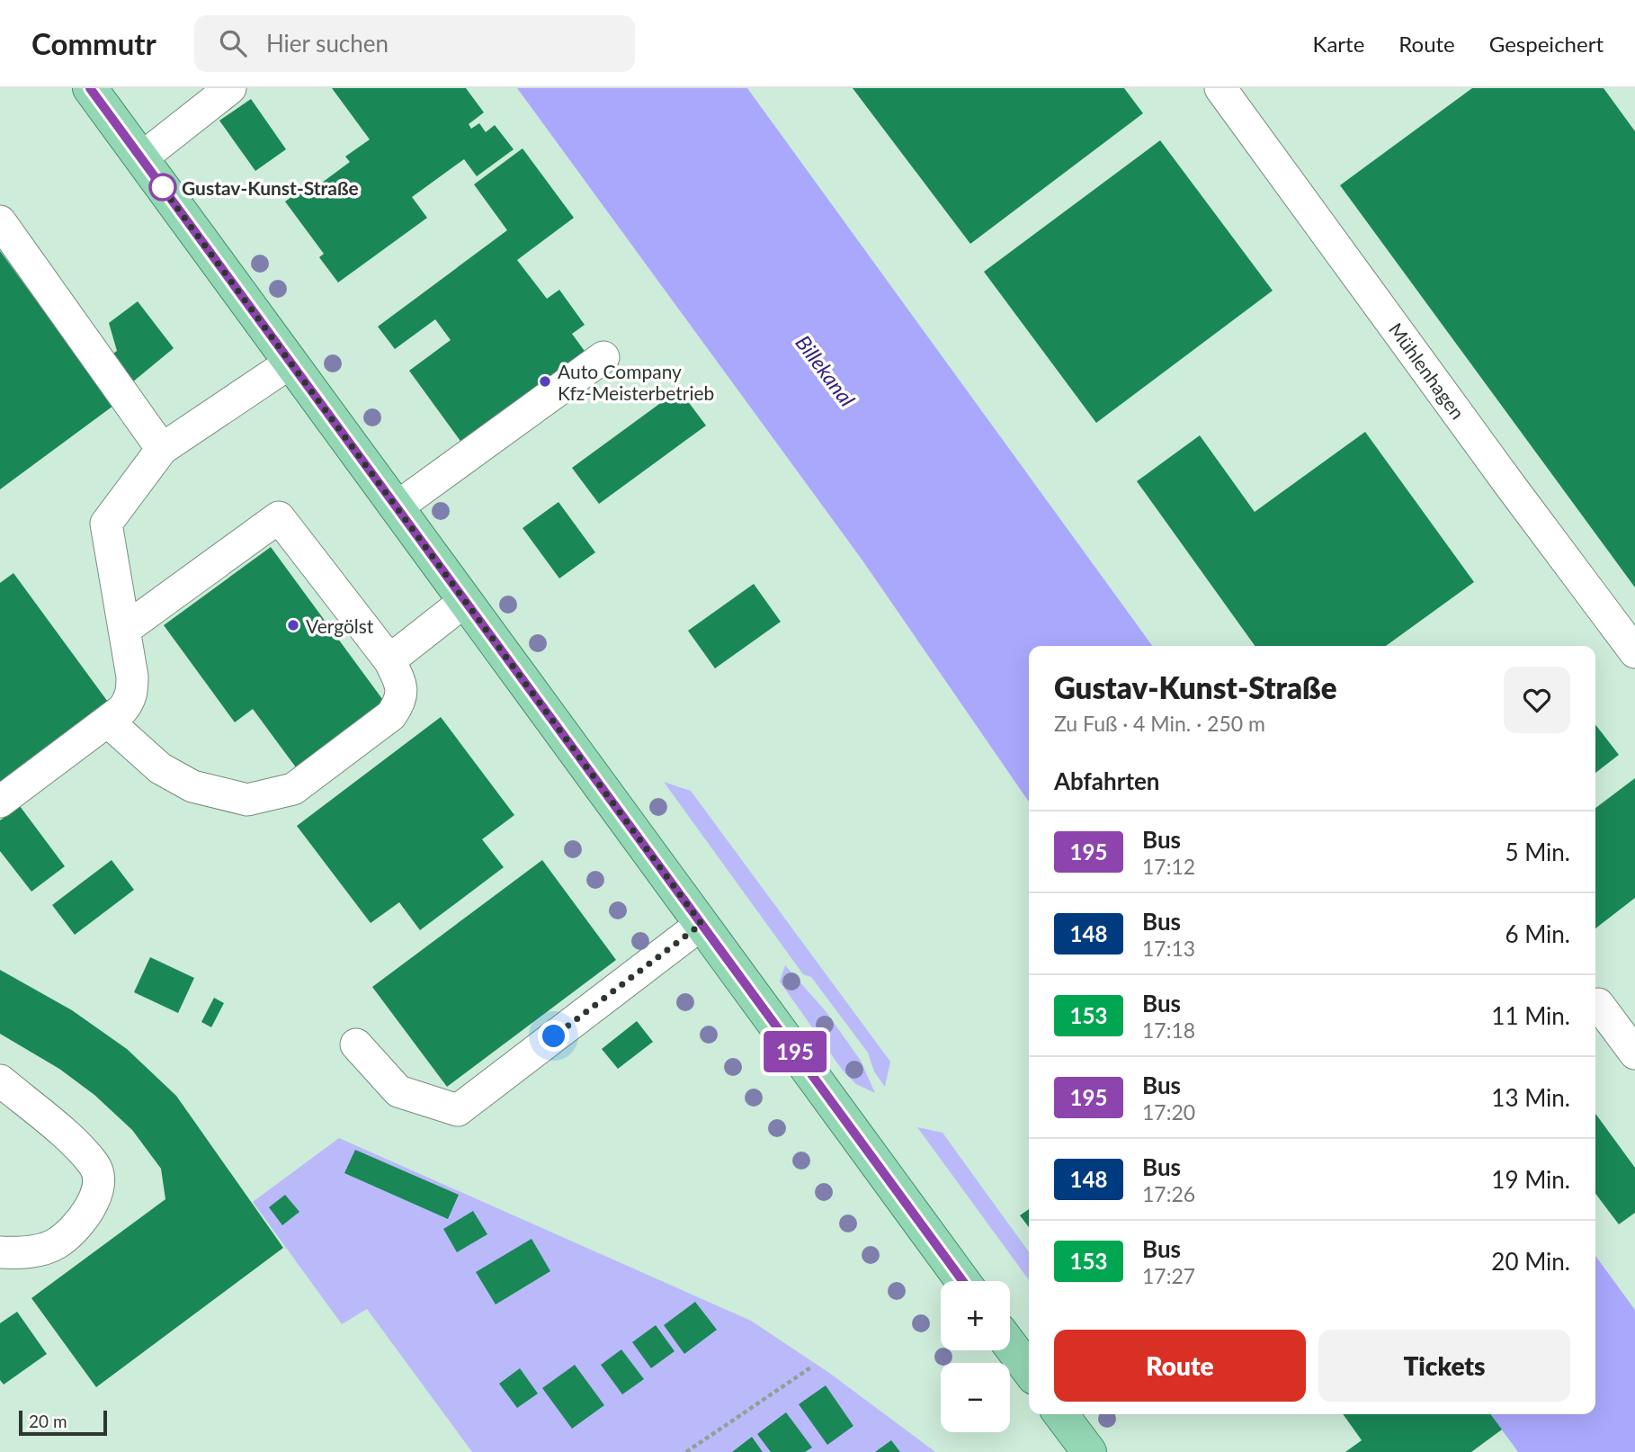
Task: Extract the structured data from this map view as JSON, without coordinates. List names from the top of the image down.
{
  "streets": {
    "street": ["Mühlenhagen"]
  },
  "water": ["Billekanal"],
  "places": ["Gustav-Kunst-Straße", "Auto Company Kfz-Meisterbetrieb", "Vergölst"],
  "lines": ["bus line 195"],
  "scale_bar": "20 m",
  "page": {
    "header": "Commutr",
    "search": "Hier suchen",
    "nav": ["Karte", "Route", "Gespeichert"],
    "on_map": "195",
    "heading": [
      ["Gustav-Kunst-Straße", "Zu Fuß · 4 Min. · 250 m"],
      "Abfahrten"
    ],
    "list": [
      {
        "mark": "195",
        "name": "Bus",
        "note": "17:12",
        "value": "5 Min."
      },
      {
        "mark": "148",
        "name": "Bus",
        "note": "17:13",
        "value": "6 Min."
      },
      {
        "mark": "153",
        "name": "Bus",
        "note": "17:18",
        "value": "11 Min."
      },
      {
        "mark": "195",
        "name": "Bus",
        "note": "17:20",
        "value": "13 Min."
      },
      {
        "mark": "148",
        "name": "Bus",
        "note": "17:26",
        "value": "19 Min."
      },
      {
        "mark": "153",
        "name": "Bus",
        "note": "17:27",
        "value": "20 Min."
      }
    ],
    "map_buttons": ["+", "−"],
    "buttons": ["Route", "Tickets"],
    "scale": "20 m"
  }
}
